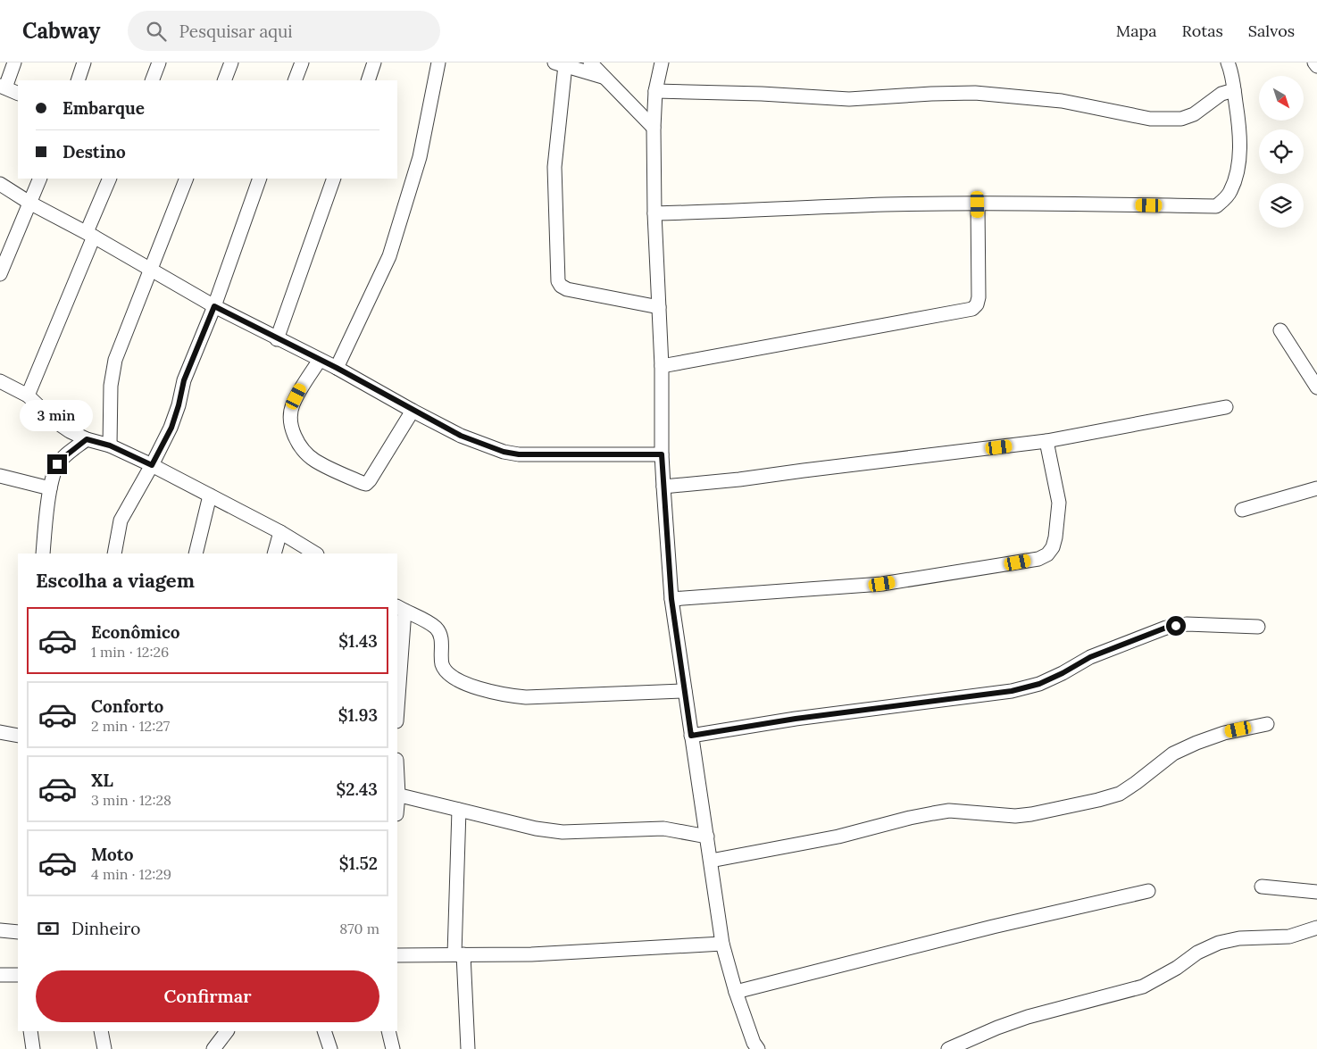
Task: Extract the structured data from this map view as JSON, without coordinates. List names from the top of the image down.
{
  "north": "bottom right",
  "page": {
    "header": "Cabway",
    "search": "Pesquisar aqui",
    "nav": ["Mapa", "Rotas", "Salvos"],
    "banner": ["Embarque", "Destino"],
    "bubble": "3 min",
    "heading": "Escolha a viagem",
    "list": [
      {
        "name": "Econômico",
        "note": "1 min · 12:26",
        "value": "$1.43"
      },
      {
        "name": "Conforto",
        "note": "2 min · 12:27",
        "value": "$1.93"
      },
      {
        "name": "XL",
        "note": "3 min · 12:28",
        "value": "$2.43"
      },
      {
        "name": "Moto",
        "note": "4 min · 12:29",
        "value": "$1.52"
      }
    ],
    "pay": ["Dinheiro", "870 m"],
    "buttons": "Confirmar"
  }
}
